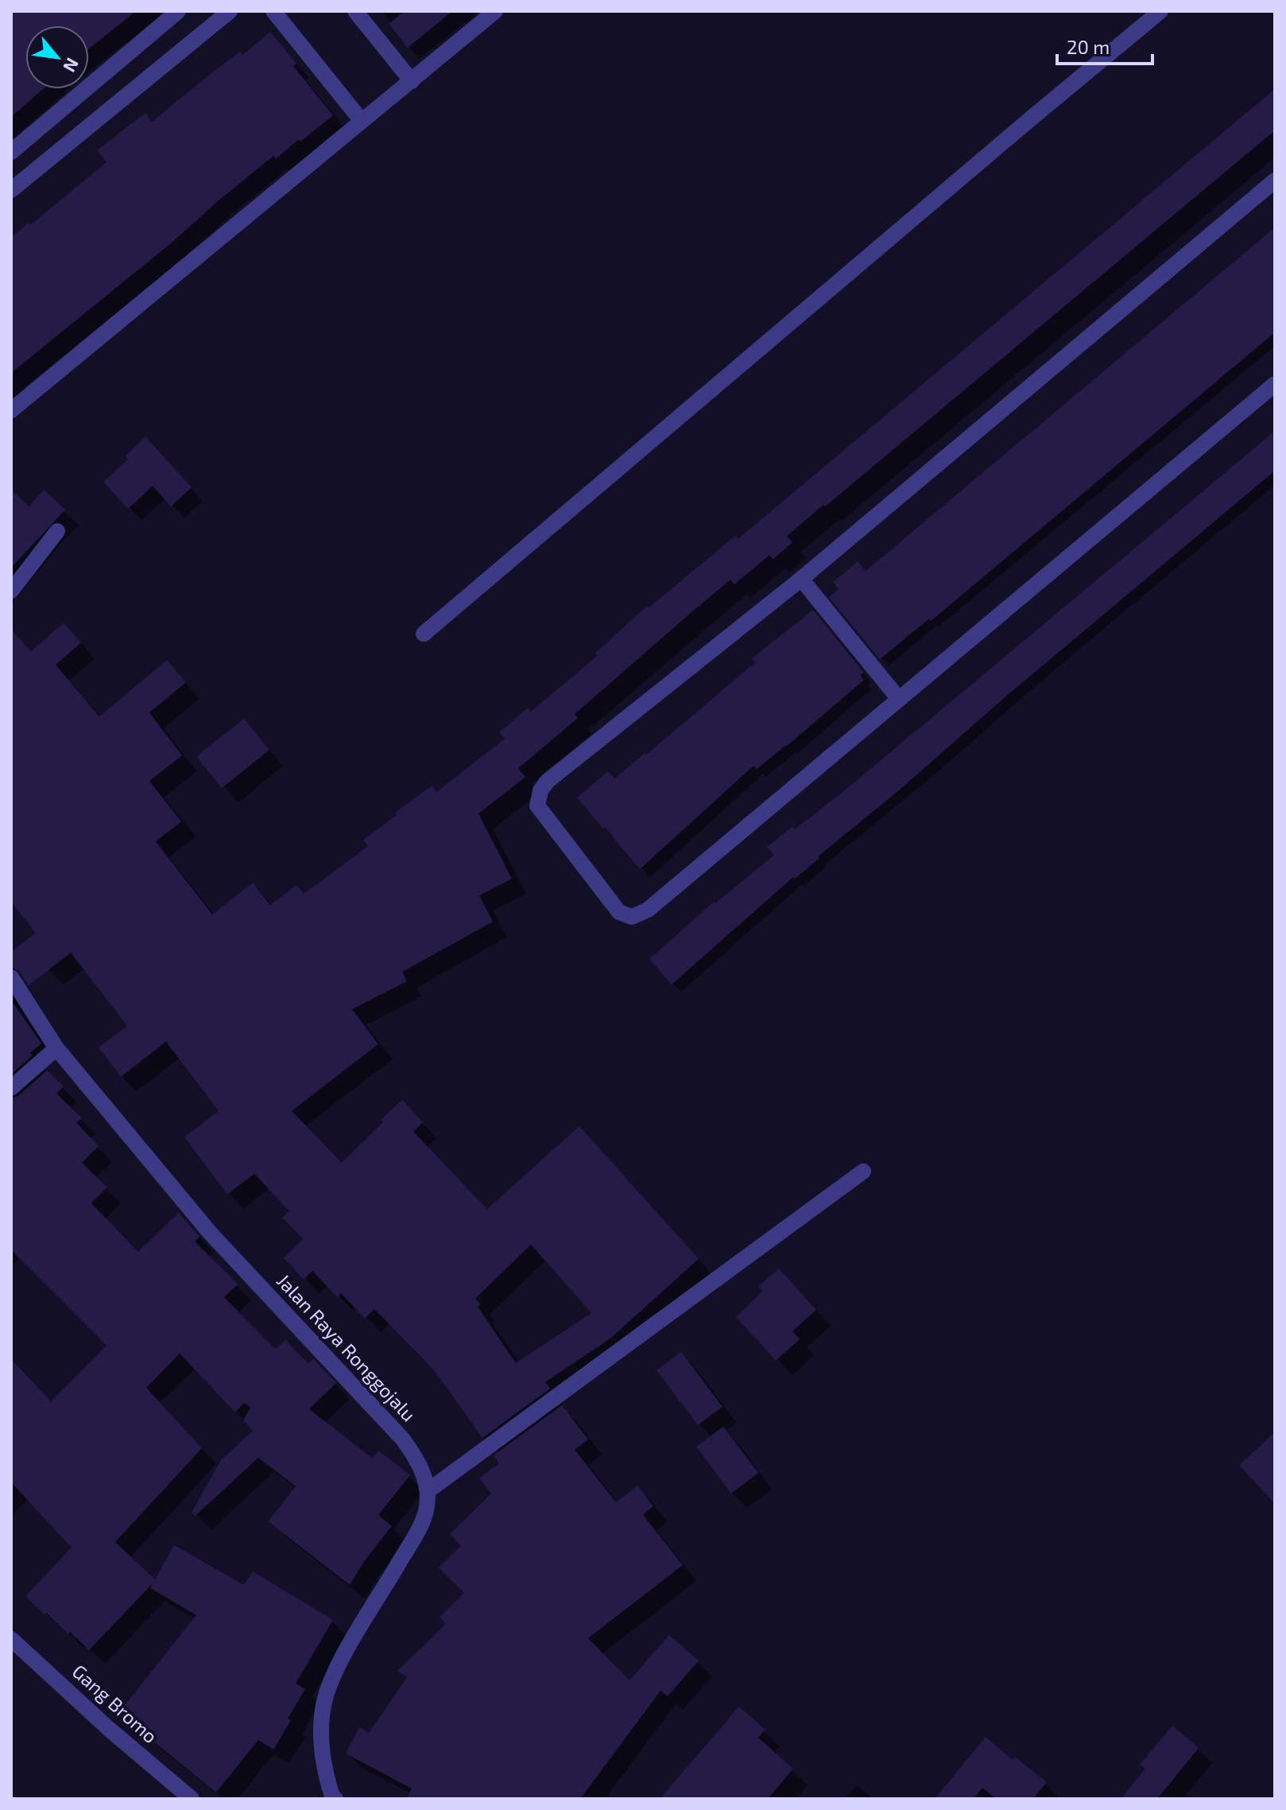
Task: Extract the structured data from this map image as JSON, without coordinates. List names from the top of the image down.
{
  "streets": {
    "street": ["Jalan Raya Ronggojalu", "Gang Bromo"]
  },
  "scale_bar": "20 m",
  "north": "bottom right"
}
